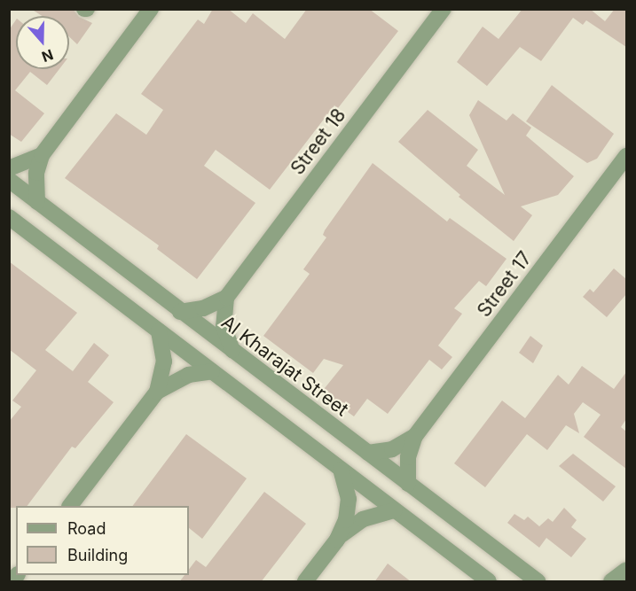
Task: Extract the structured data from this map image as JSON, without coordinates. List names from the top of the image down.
{
  "streets": {
    "street": ["Street 18", "Street 17", "Al Kharajat Street"]
  },
  "crossings": [
    ["Street 18", "Al Kharajat Street"],
    ["Street 17", "Al Kharajat Street"]
  ],
  "legend": ["Road", "Building"],
  "north": "bottom"
}
